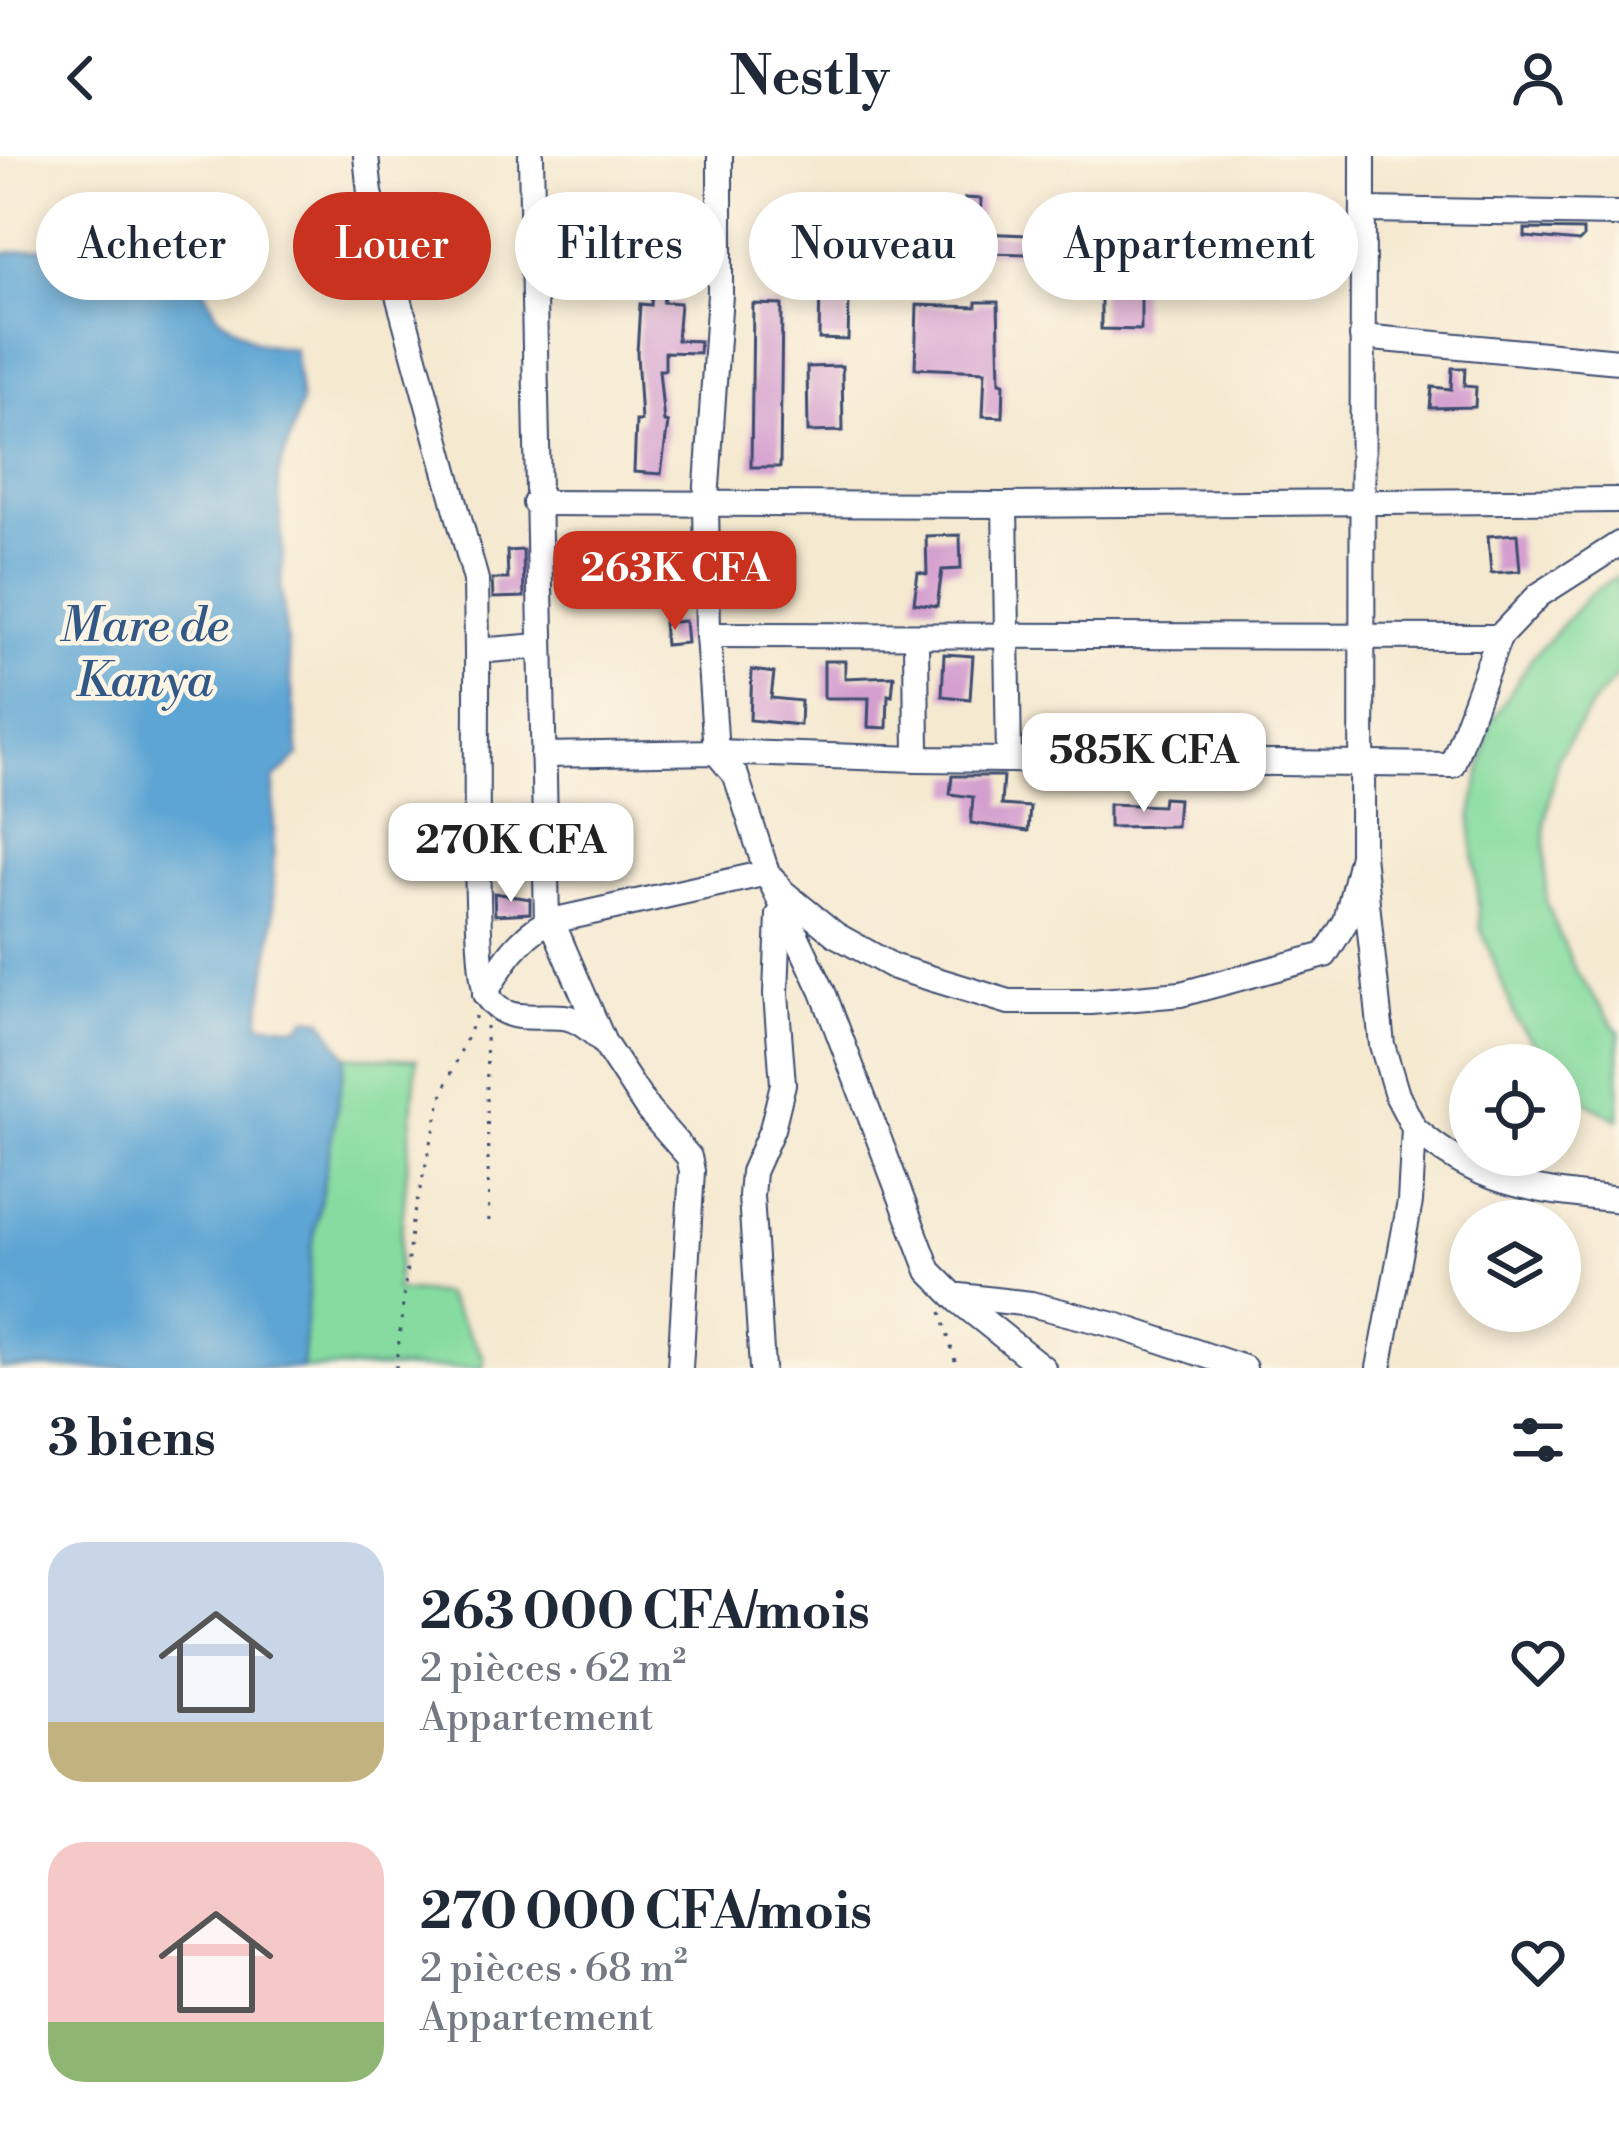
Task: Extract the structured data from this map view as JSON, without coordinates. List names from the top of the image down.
{
  "water": ["Mare de Kanya"],
  "page": {
    "header": "Nestly",
    "chip": [
      "Acheter",
      "Louer",
      "Filtres",
      "Nouveau",
      "Appartement"
    ],
    "price": ["263K CFA", "585K CFA", "270K CFA"],
    "heading": "3 biens",
    "list": [
      {
        "name": "263 000 CFA/mois",
        "note": "2 pièces · 62 m² · Appartement"
      },
      {
        "name": "270 000 CFA/mois",
        "note": "2 pièces · 68 m² · Appartement"
      }
    ]
  }
}
